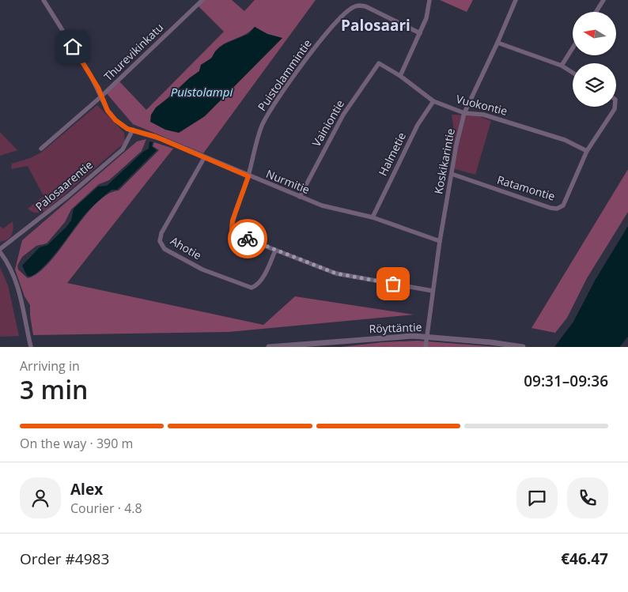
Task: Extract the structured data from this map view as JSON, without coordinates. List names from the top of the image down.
{
  "streets": {
    "street": [
      "Thurevikinkatu",
      "Puistolammintie",
      "Vuokontie",
      "Vainiontie",
      "Halmetie",
      "Koskikarintie",
      "Nurmitie",
      "Palosaarentie",
      "Ratamontie",
      "Ahotie",
      "Röyttäntie"
    ]
  },
  "crossings": [
    ["Thurevikinkatu", "Nurmitie"],
    ["Puistolammintie", "Koskikarintie"],
    ["Puistolammintie", "Nurmitie"],
    ["Puistolammintie", "Ahotie"],
    ["Vuokontie", "Vainiontie"],
    ["Vuokontie", "Halmetie"],
    ["Vuokontie", "Koskikarintie"],
    ["Vuokontie", "Ratamontie"],
    ["Vainiontie", "Nurmitie"],
    ["Halmetie", "Nurmitie"],
    ["Koskikarintie", "Nurmitie"],
    ["Koskikarintie", "Ratamontie"],
    ["Koskikarintie", "Röyttäntie"],
    ["Nurmitie", "Palosaarentie"],
    ["Nurmitie", "Ahotie"]
  ],
  "districts": ["Palosaari"],
  "water": ["Puistolampi"],
  "north": "left",
  "page": {
    "heading": ["3 min", "Arriving in", "09:31–09:36"],
    "panel": [
      "Alex",
      "Courier · 4.8",
      "Order #4983",
      "€46.47"
    ],
    "bar": "On the way · 390 m"
  }
}
